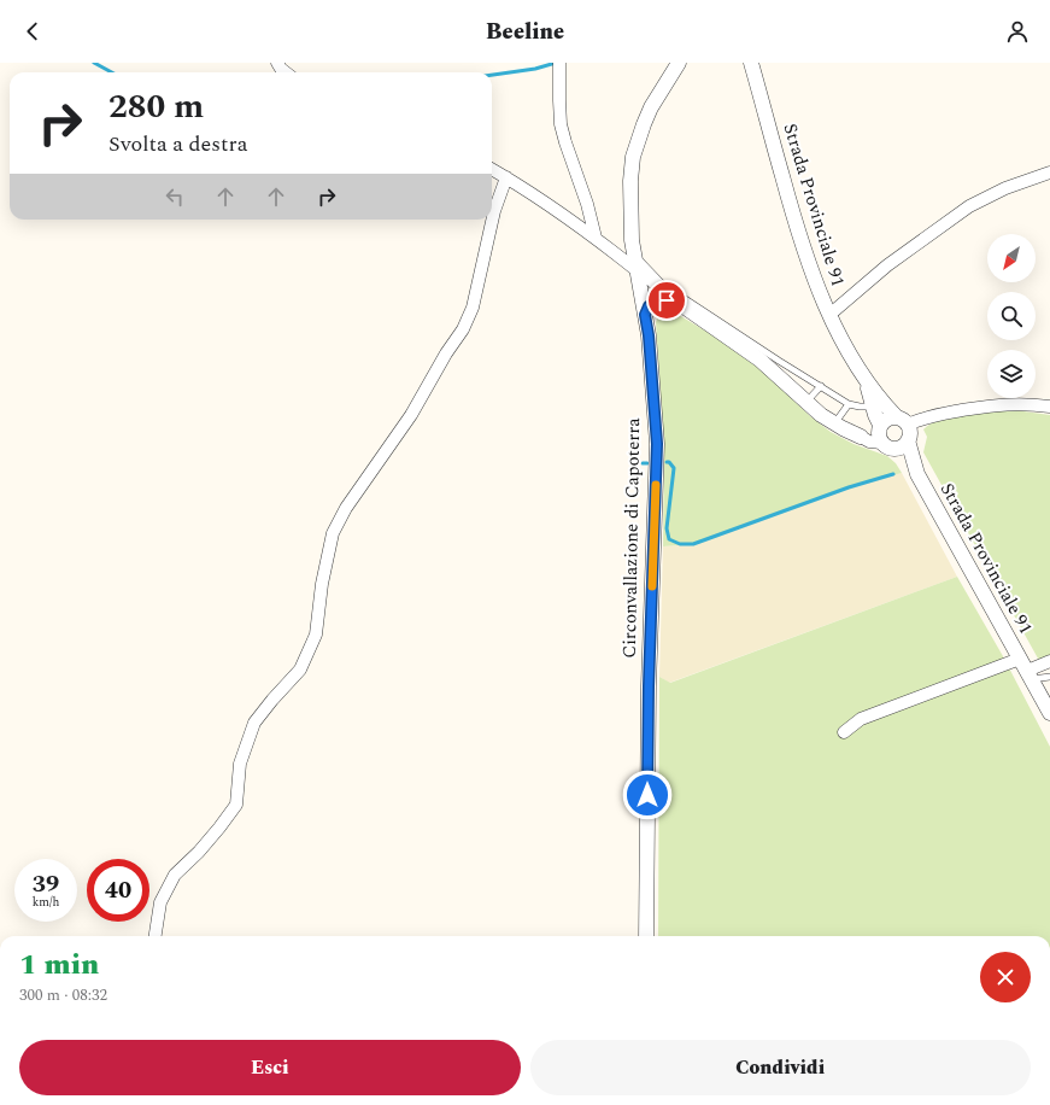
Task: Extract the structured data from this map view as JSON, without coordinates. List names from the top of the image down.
{
  "streets": {
    "street": ["Strada Provinciale 91", "Circonvallazione di Capoterra"]
  },
  "north": "bottom left",
  "page": {
    "header": "Beeline",
    "turn": ["280 m", "Svolta a destra"],
    "speed": "39 km/h",
    "limit": "40",
    "heading": ["1 min", "300 m · 08:32"],
    "buttons": ["Esci", "Condividi"]
  }
}
